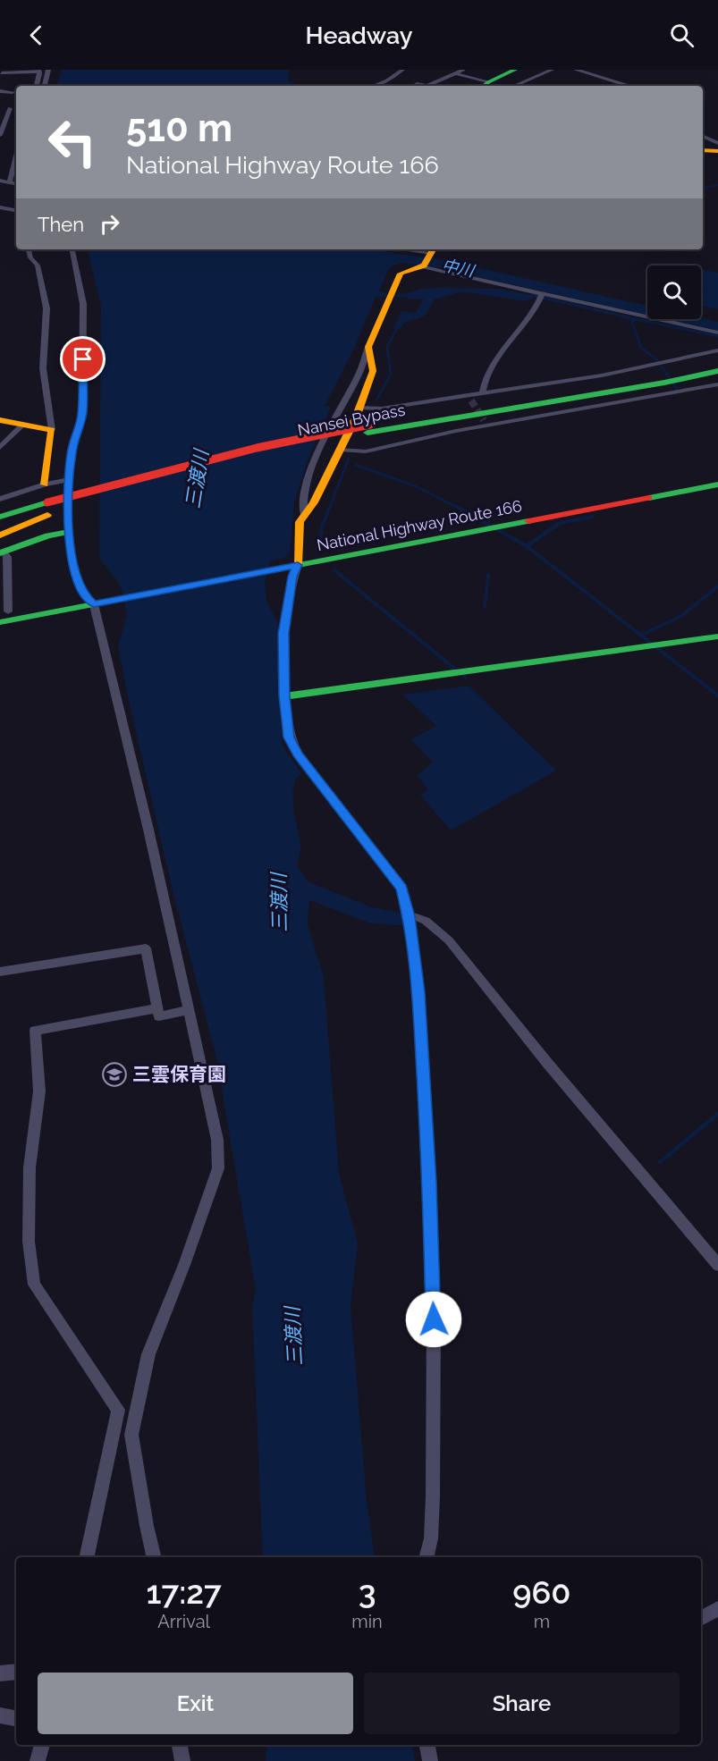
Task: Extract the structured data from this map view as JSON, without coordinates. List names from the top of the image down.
{
  "streets": {
    "main road": ["Nansei Bypass", "National Highway Route 166"]
  },
  "water": ["中川", "三渡川"],
  "places": {
    "school or university": ["三雲保育園"]
  },
  "page": {
    "header": "Headway",
    "turn": ["510 m", "National Highway Route 166"],
    "then": "Then",
    "eta": [
      "17:27",
      "Arrival",
      "3",
      "min",
      "960",
      "m"
    ],
    "buttons": ["Exit", "Share"]
  }
}
